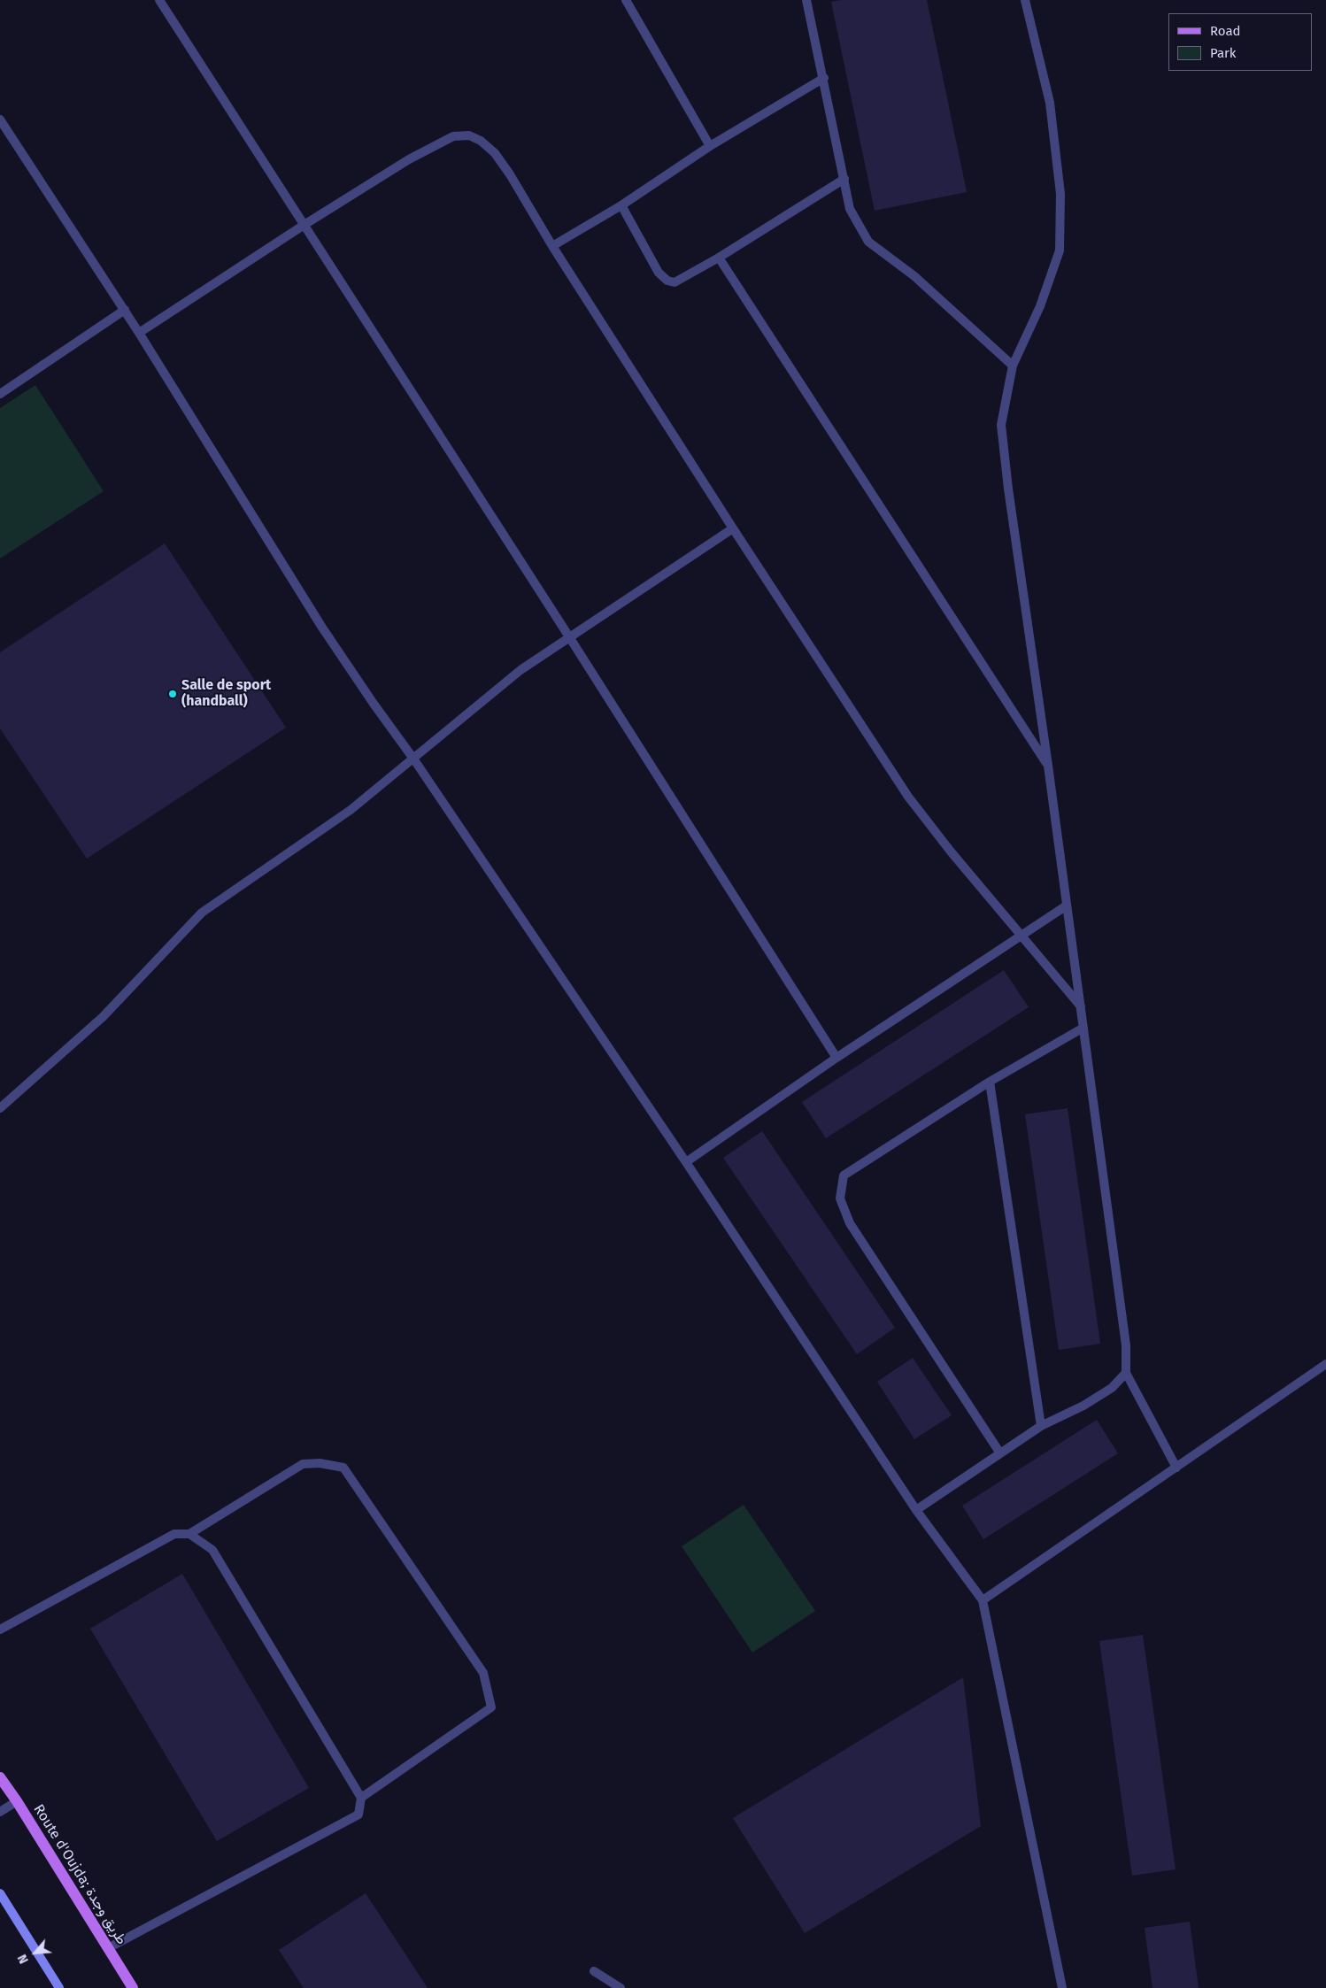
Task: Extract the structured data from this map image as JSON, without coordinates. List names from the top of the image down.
{
  "streets": {
    "main road": ["Route d'Oujda; طريق وجدة"]
  },
  "places": ["Salle de sport (handball)"],
  "legend": ["Road", "Park"],
  "north": "bottom left"
}
